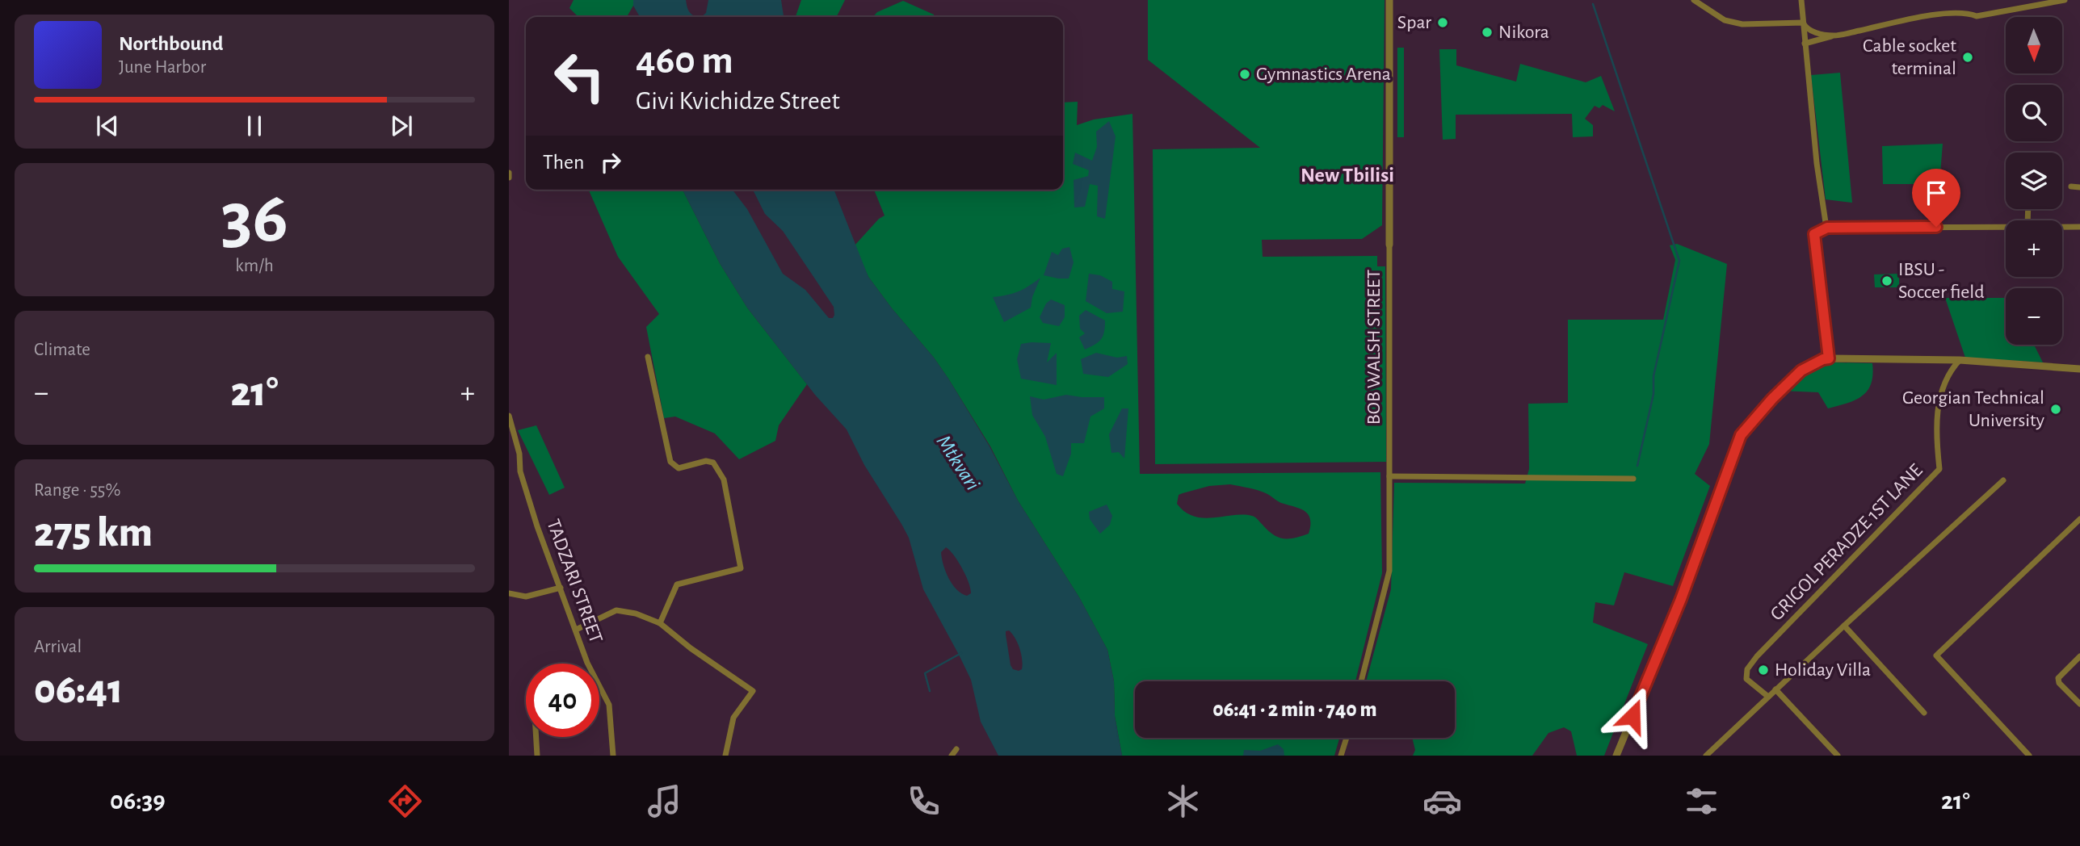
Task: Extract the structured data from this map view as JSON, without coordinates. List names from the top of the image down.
{
  "streets": {
    "street": ["BOB WALSH STREET", "GRIGOL PERADZE 1ST LANE", "TADZARI STREET"]
  },
  "districts": ["New Tbilisi"],
  "water": ["Mtkvari"],
  "places": [
    "Spar",
    "Nikora",
    "Cable socket terminal",
    "Gymnastics Arena",
    "IBSU - Soccer field",
    "Georgian Technical University",
    "Holiday Villa"
  ],
  "north": "bottom",
  "page": {
    "map_buttons": ["+", "−"],
    "turn": ["460 m", "Givi Kvichidze Street"],
    "song": ["Northbound", "June Harbor"],
    "then": "Then",
    "tile": [
      ["36", "km/h"],
      "Climate",
      ["Range · 55%", "275 km"],
      ["Arrival", "06:41"]
    ],
    "heat": ["−", "21°", "+"],
    "limit": "40",
    "trip": "06:41 · 2 min · 740 m",
    "tabs": ["06:39", "21°"]
  }
}
